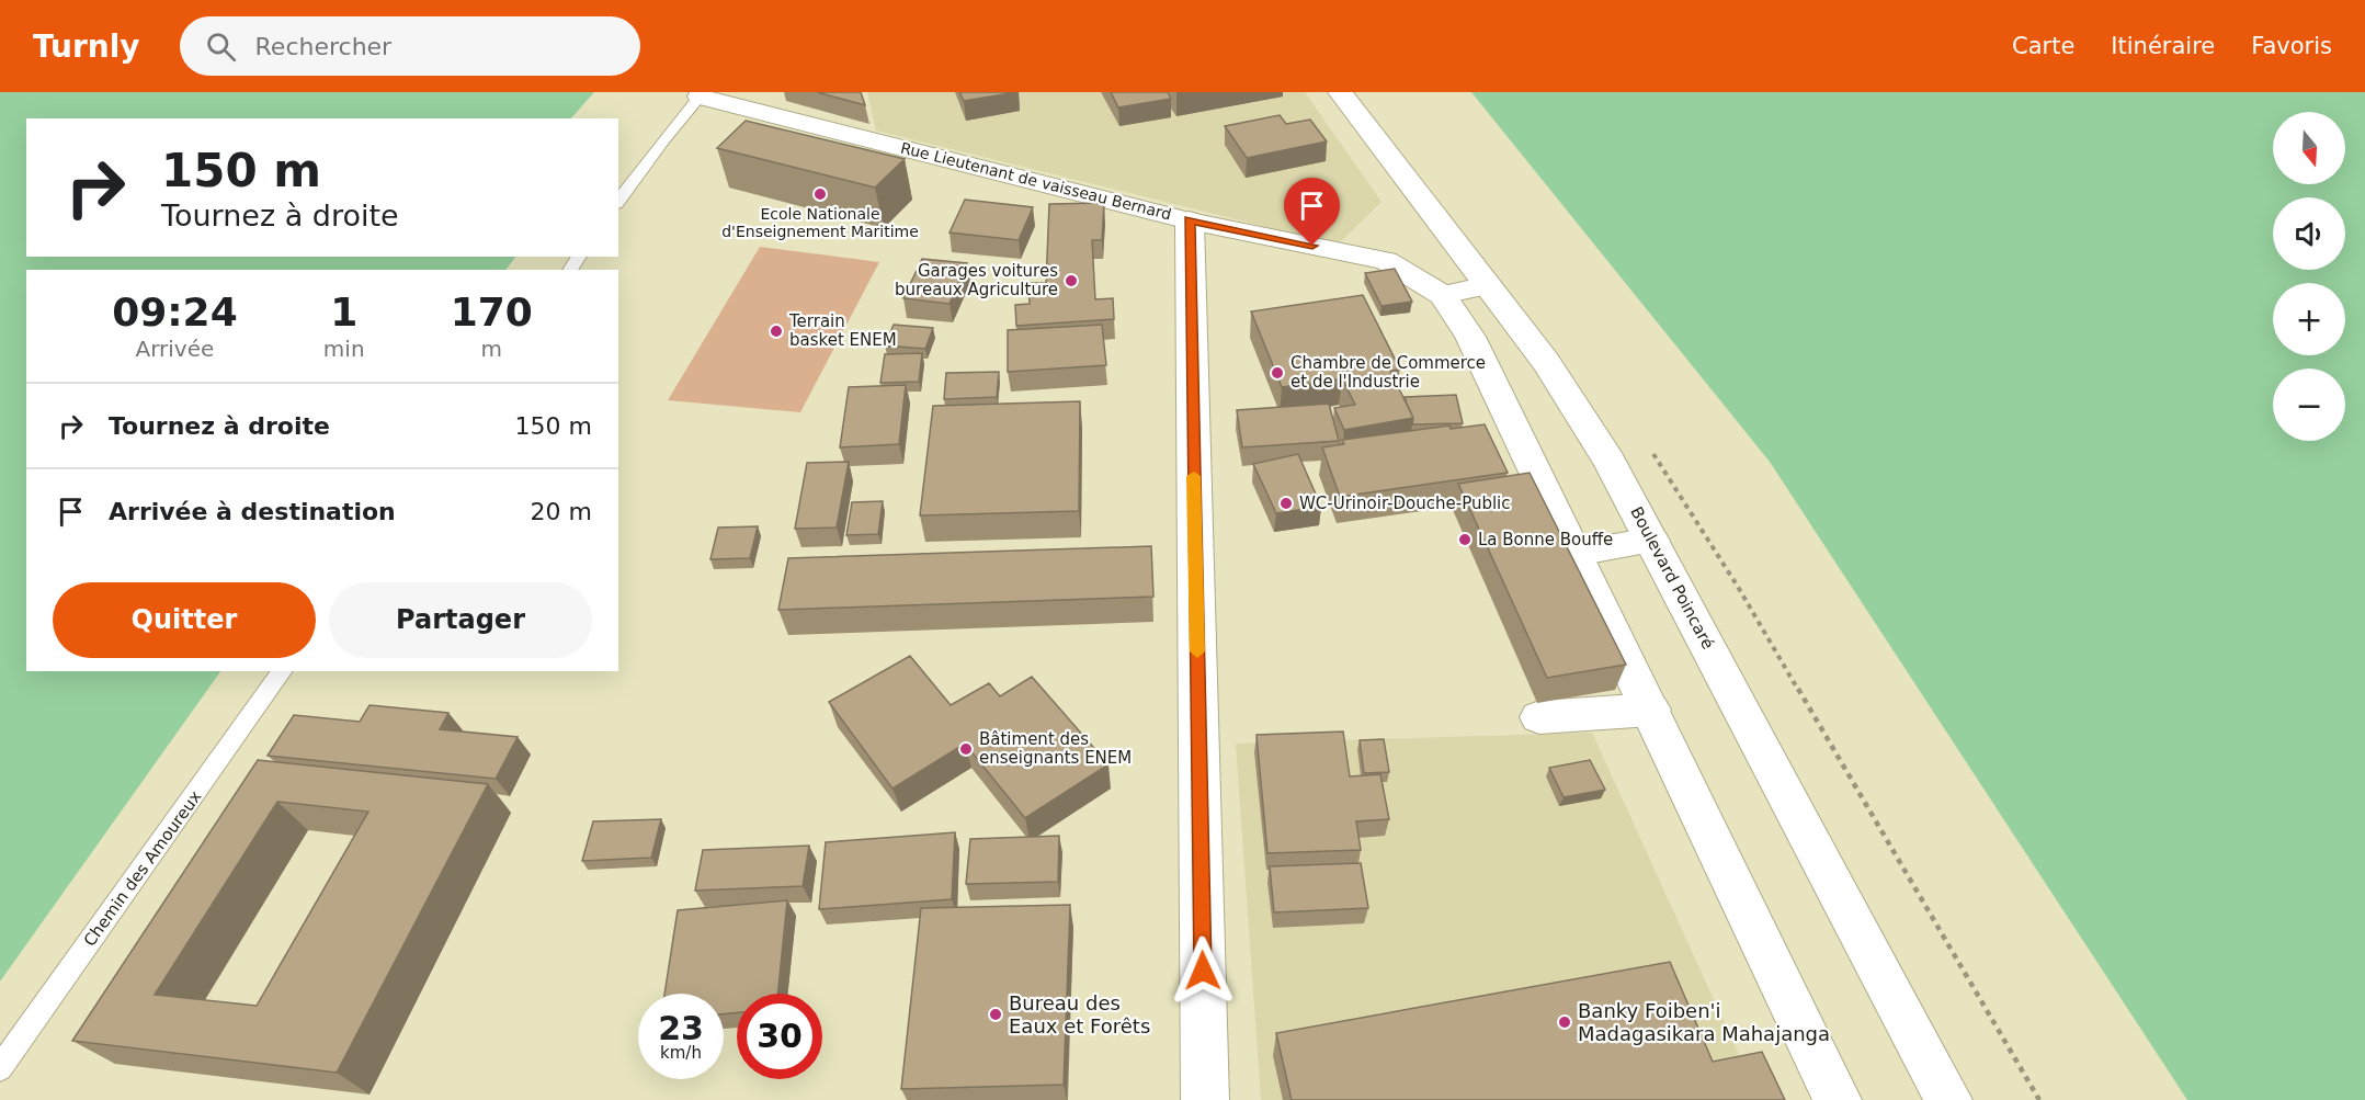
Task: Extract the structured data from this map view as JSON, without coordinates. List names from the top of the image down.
{
  "streets": {
    "street": ["Rue Lieutenant de vaisseau Bernard", "Boulevard Poincaré"],
    "lane": ["Chemin des Amoureux"]
  },
  "places": [
    "Ecole Nationale d'Enseignement Maritime",
    "Garages voitures bureaux Agriculture",
    "Terrain basket ENEM",
    "Chambre de Commerce et de l'Industrie",
    "WC-Urinoir-Douche-Public",
    "La Bonne Bouffe",
    "Bâtiment des enseignants ENEM",
    "Bureau des Eaux et Forêts",
    "Banky Foiben'i Madagasikara Mahajanga"
  ],
  "north": "bottom",
  "page": {
    "header": "Turnly",
    "search": "Rechercher",
    "nav": ["Carte", "Itinéraire", "Favoris"],
    "map_buttons": ["+", "−"],
    "turn": ["150 m", "Tournez à droite"],
    "eta": [
      "09:24",
      "Arrivée",
      "1",
      "min",
      "170",
      "m"
    ],
    "list": [
      {
        "name": "Tournez à droite",
        "value": "150 m"
      },
      {
        "name": "Arrivée à destination",
        "value": "20 m"
      }
    ],
    "buttons": ["Quitter", "Partager"],
    "speed": "23 km/h",
    "limit": "30"
  }
}
